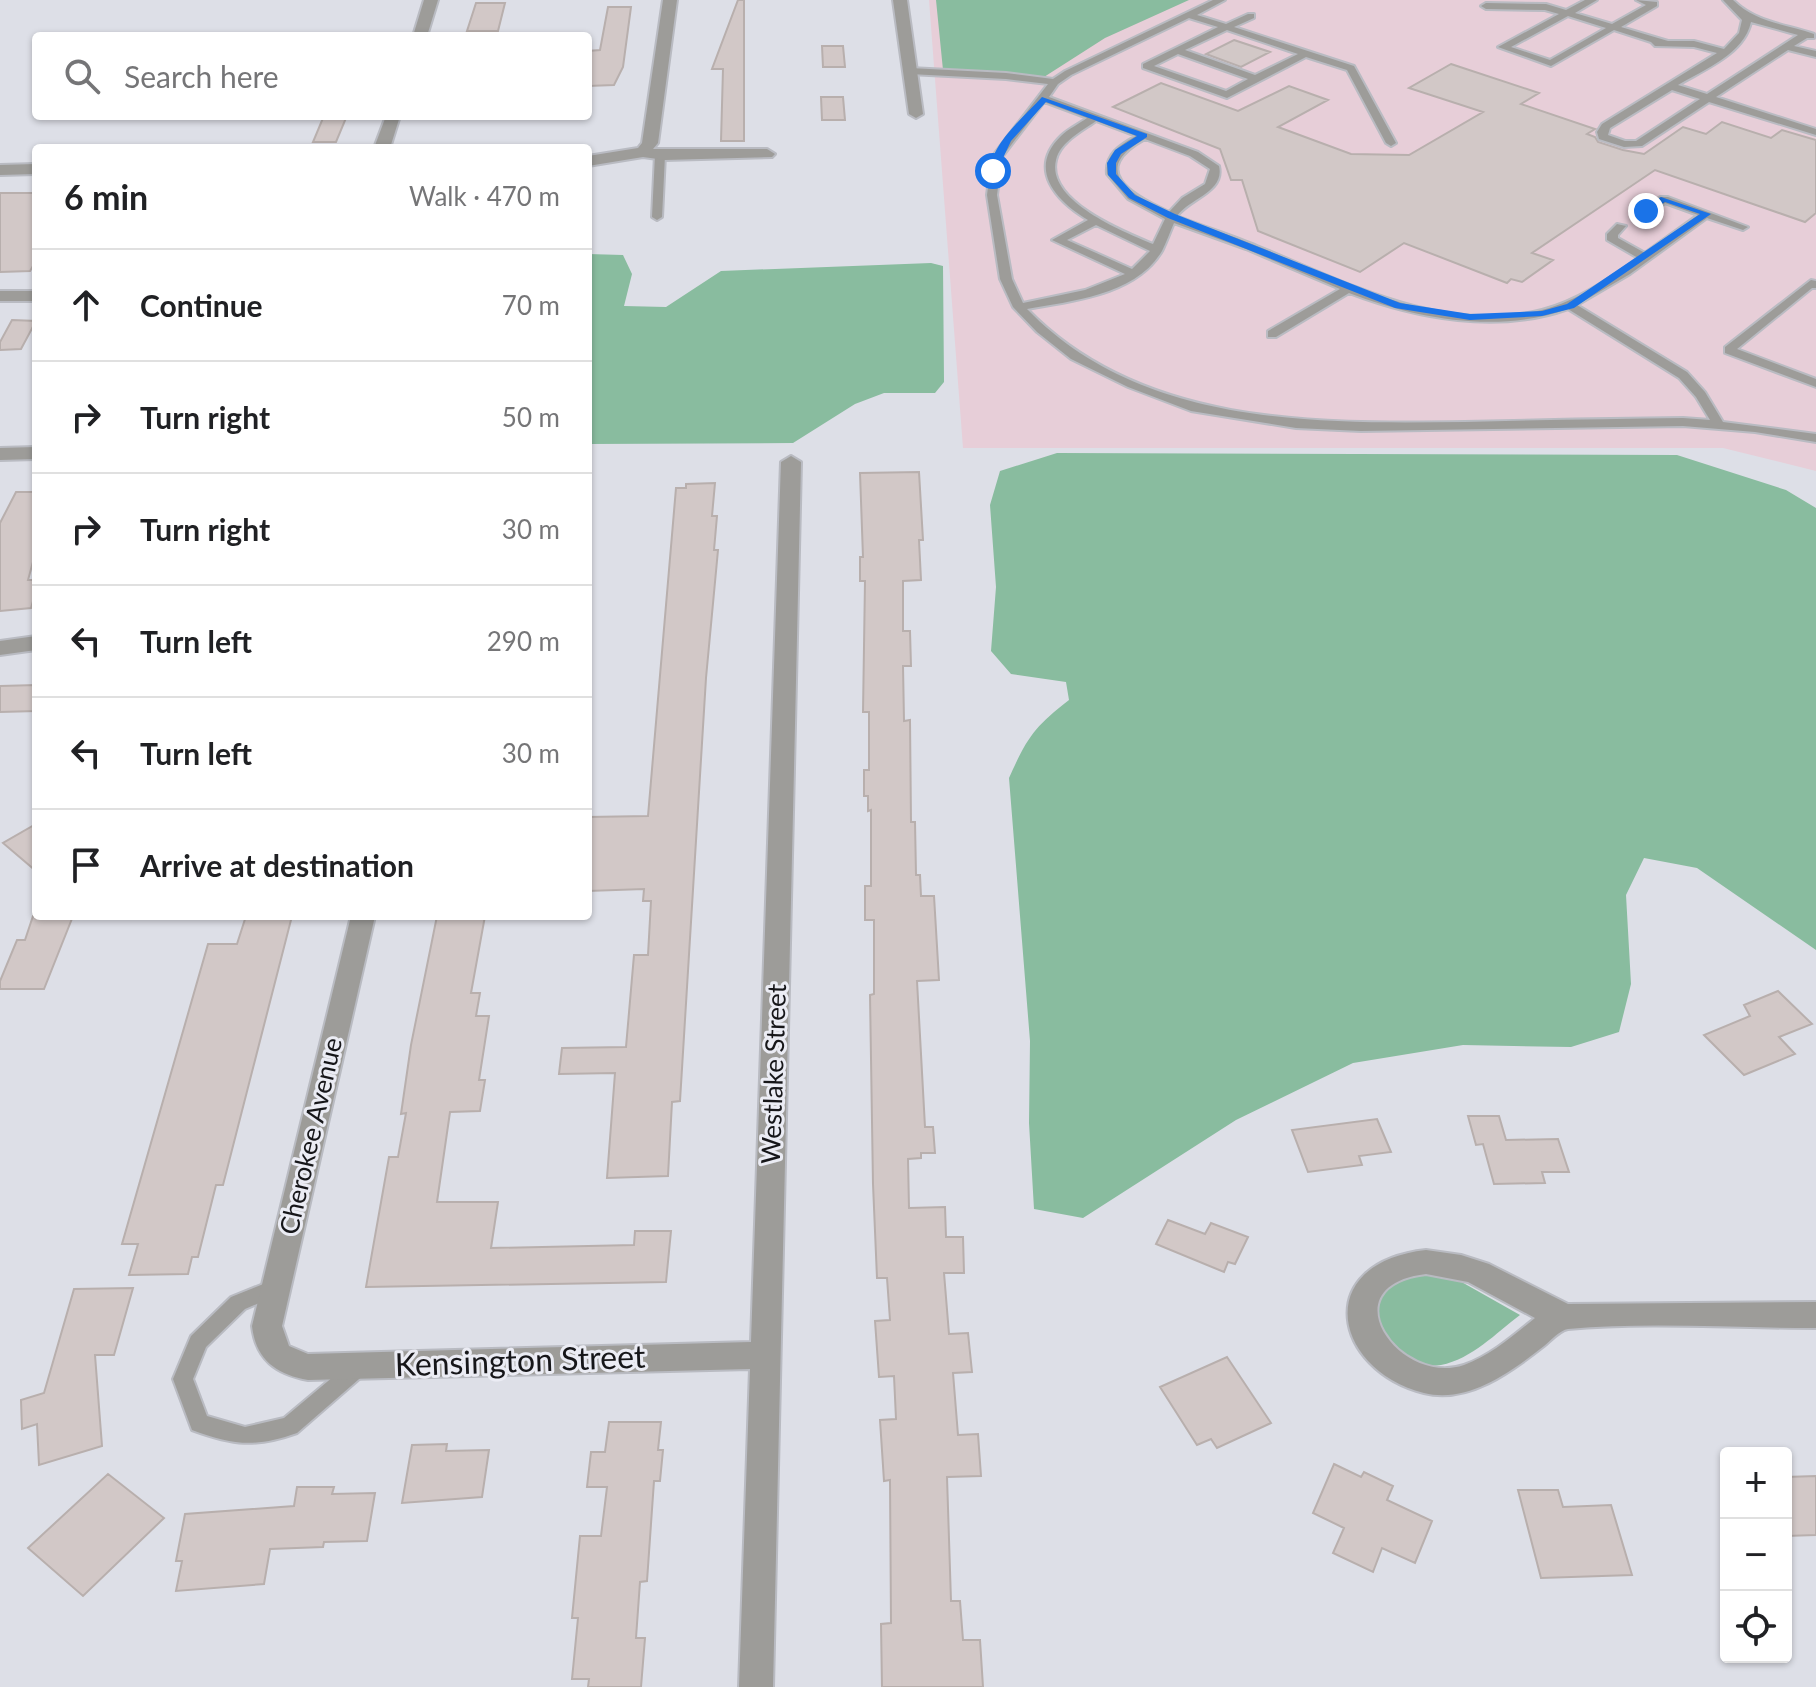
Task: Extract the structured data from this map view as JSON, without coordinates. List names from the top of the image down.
{
  "streets": {
    "street": ["Westlake Street", "Cherokee Avenue", "Kensington Street"]
  },
  "crossings": [
    ["Westlake Street", "Kensington Street"],
    ["Cherokee Avenue", "Kensington Street"]
  ],
  "page": {
    "search": "Search here",
    "heading": ["6 min", "Walk · 470 m"],
    "list": [
      ["Continue", "70 m"],
      ["Turn right", "50 m"],
      ["Turn right", "30 m"],
      ["Turn left", "290 m"],
      ["Turn left", "30 m"],
      "Arrive at destination"
    ],
    "map_buttons": ["+", "−"]
  }
}
